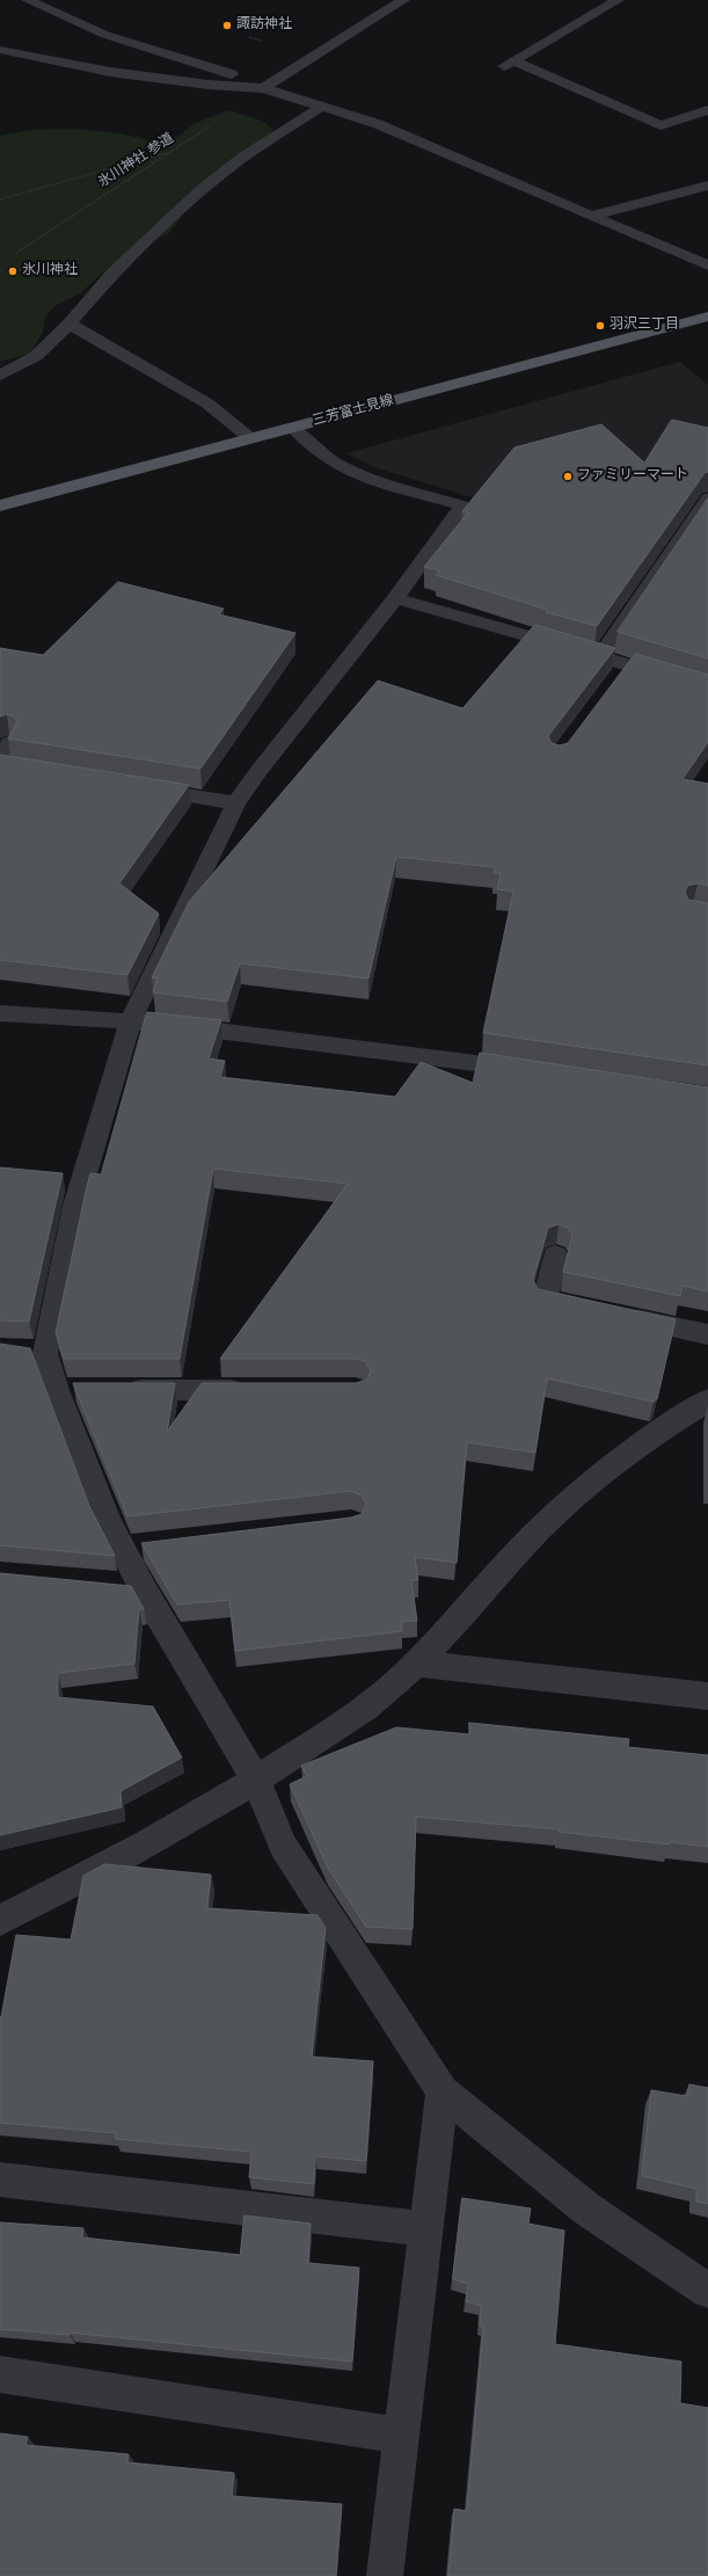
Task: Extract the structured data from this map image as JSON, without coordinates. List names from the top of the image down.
{
  "streets": {
    "main road": ["三芳富士見線"],
    "path": ["氷川神社 参道"]
  },
  "places": [
    "諏訪神社",
    "氷川神社",
    "羽沢三丁目",
    "ファミリーマート"
  ]
}
